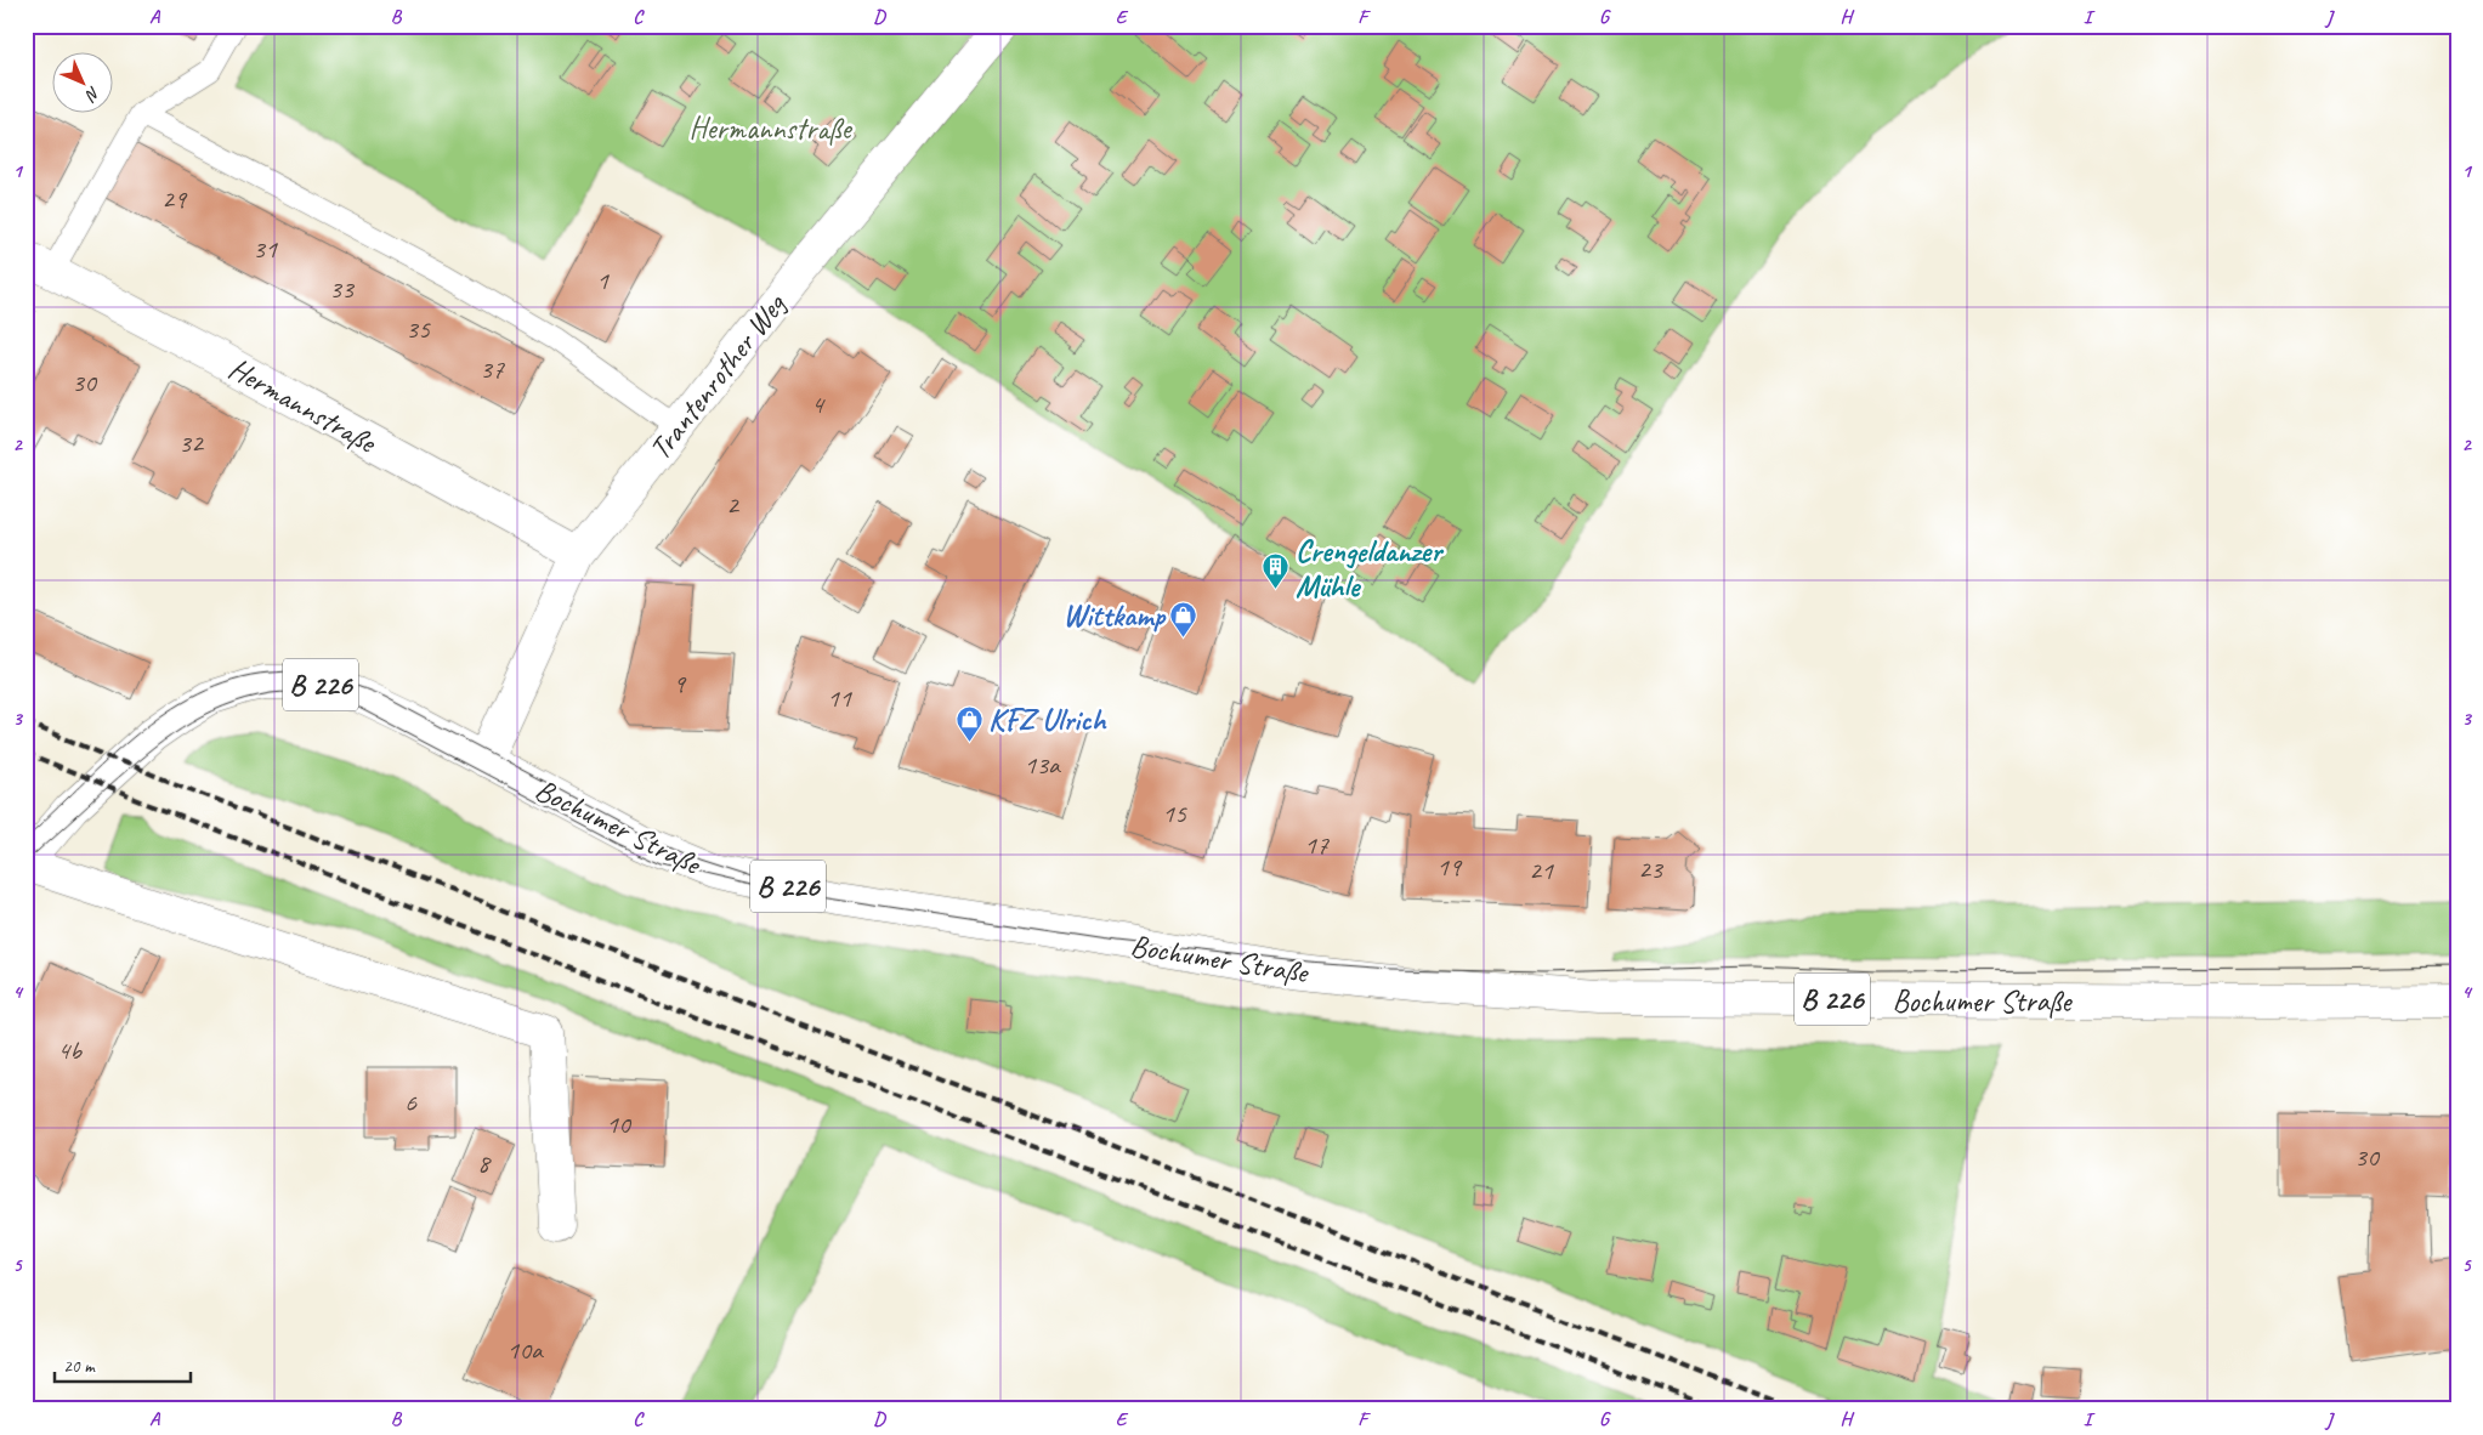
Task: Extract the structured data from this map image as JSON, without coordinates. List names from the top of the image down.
{
  "streets": {
    "main road": [
      "Trantenrother Weg",
      "Hermannstraße",
      "B 226",
      "Bochumer Straße"
    ]
  },
  "crossings": [
    ["Trantenrother Weg", "Hermannstraße"],
    ["Trantenrother Weg", "Bochumer Straße"]
  ],
  "parks": ["Hermannstraße"],
  "places": {
    "building": ["Crengeldanzer Mühle"],
    "shop": ["Wittkamp", "KFZ Ulrich"]
  },
  "house_numbers": [
    "29",
    "31",
    "1",
    "33",
    "35",
    "37",
    "30",
    "4",
    "32",
    "2",
    "9",
    "11",
    "13a",
    "15",
    "17",
    "19",
    "23",
    "21",
    "4b",
    "6",
    "10",
    "30",
    "8",
    "10a"
  ],
  "scale_bar": "20 m",
  "north": "bottom right",
  "grid": {
    "columns": [
      "A",
      "B",
      "C",
      "D",
      "E",
      "F",
      "G",
      "H",
      "I",
      "J"
    ],
    "rows": [
      "1",
      "2",
      "3",
      "4",
      "5"
    ]
  }
}
